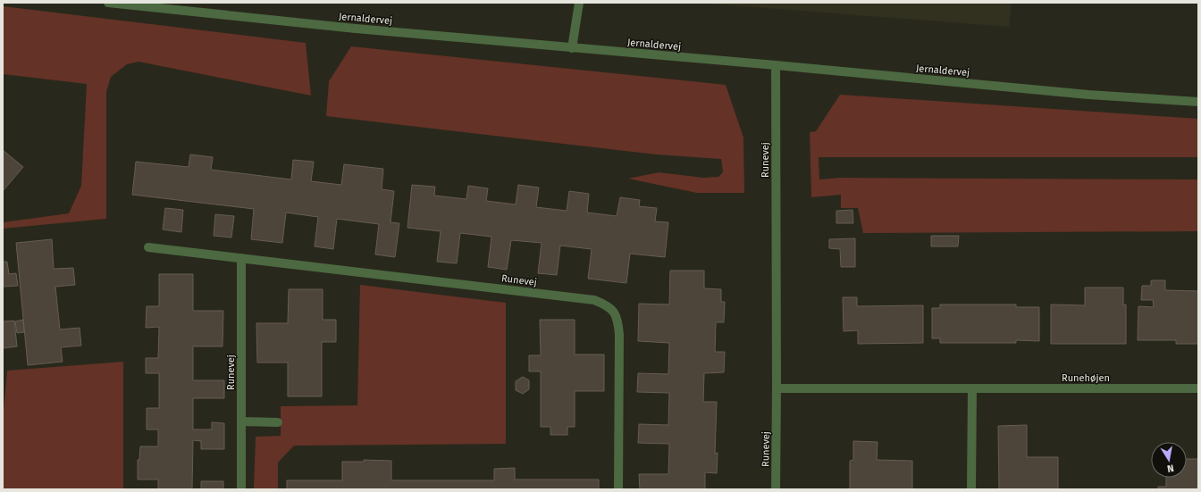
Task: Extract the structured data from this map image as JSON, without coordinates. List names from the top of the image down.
{
  "streets": {
    "street": ["Jernaldervej", "Runevej", "Runehøjen"]
  },
  "crossings": [
    ["Jernaldervej", "Runevej"],
    ["Runevej", "Runehøjen"]
  ],
  "north": "bottom"
}
